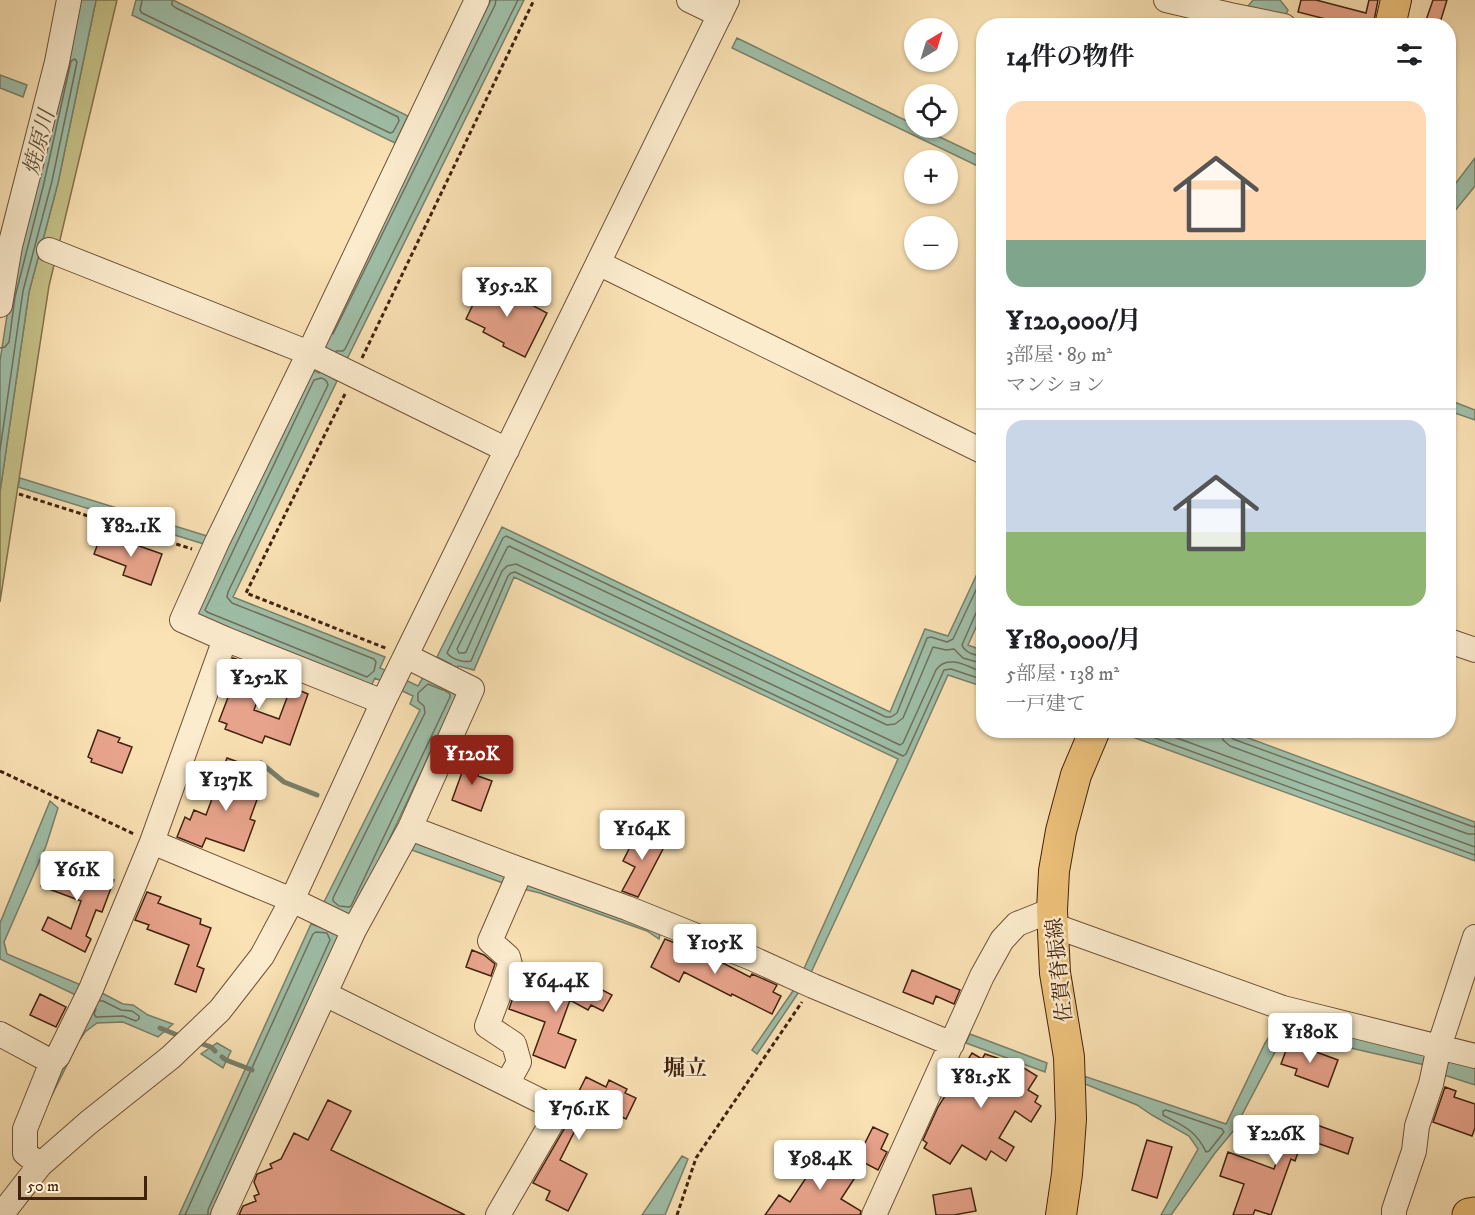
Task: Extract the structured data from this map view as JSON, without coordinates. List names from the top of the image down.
{
  "streets": {
    "main road": ["佐賀脊振線"]
  },
  "districts": ["堀立"],
  "water": ["焼原川"],
  "scale_bar": "50 m",
  "north": "top right",
  "page": {
    "map_buttons": ["+", "−"],
    "heading": "14件の物件",
    "list": [
      {
        "name": "¥120,000/月",
        "note": "3部屋 · 89 m² · マンション"
      },
      {
        "name": "¥180,000/月",
        "note": "5部屋 · 138 m² · 一戸建て"
      }
    ],
    "price": [
      "¥95.2K",
      "¥82.1K",
      "¥252K",
      "¥120K",
      "¥137K",
      "¥164K",
      "¥61K",
      "¥105K",
      "¥64.4K",
      "¥180K",
      "¥81.5K",
      "¥76.1K",
      "¥226K",
      "¥98.4K"
    ],
    "scale": "50 m"
  }
}
